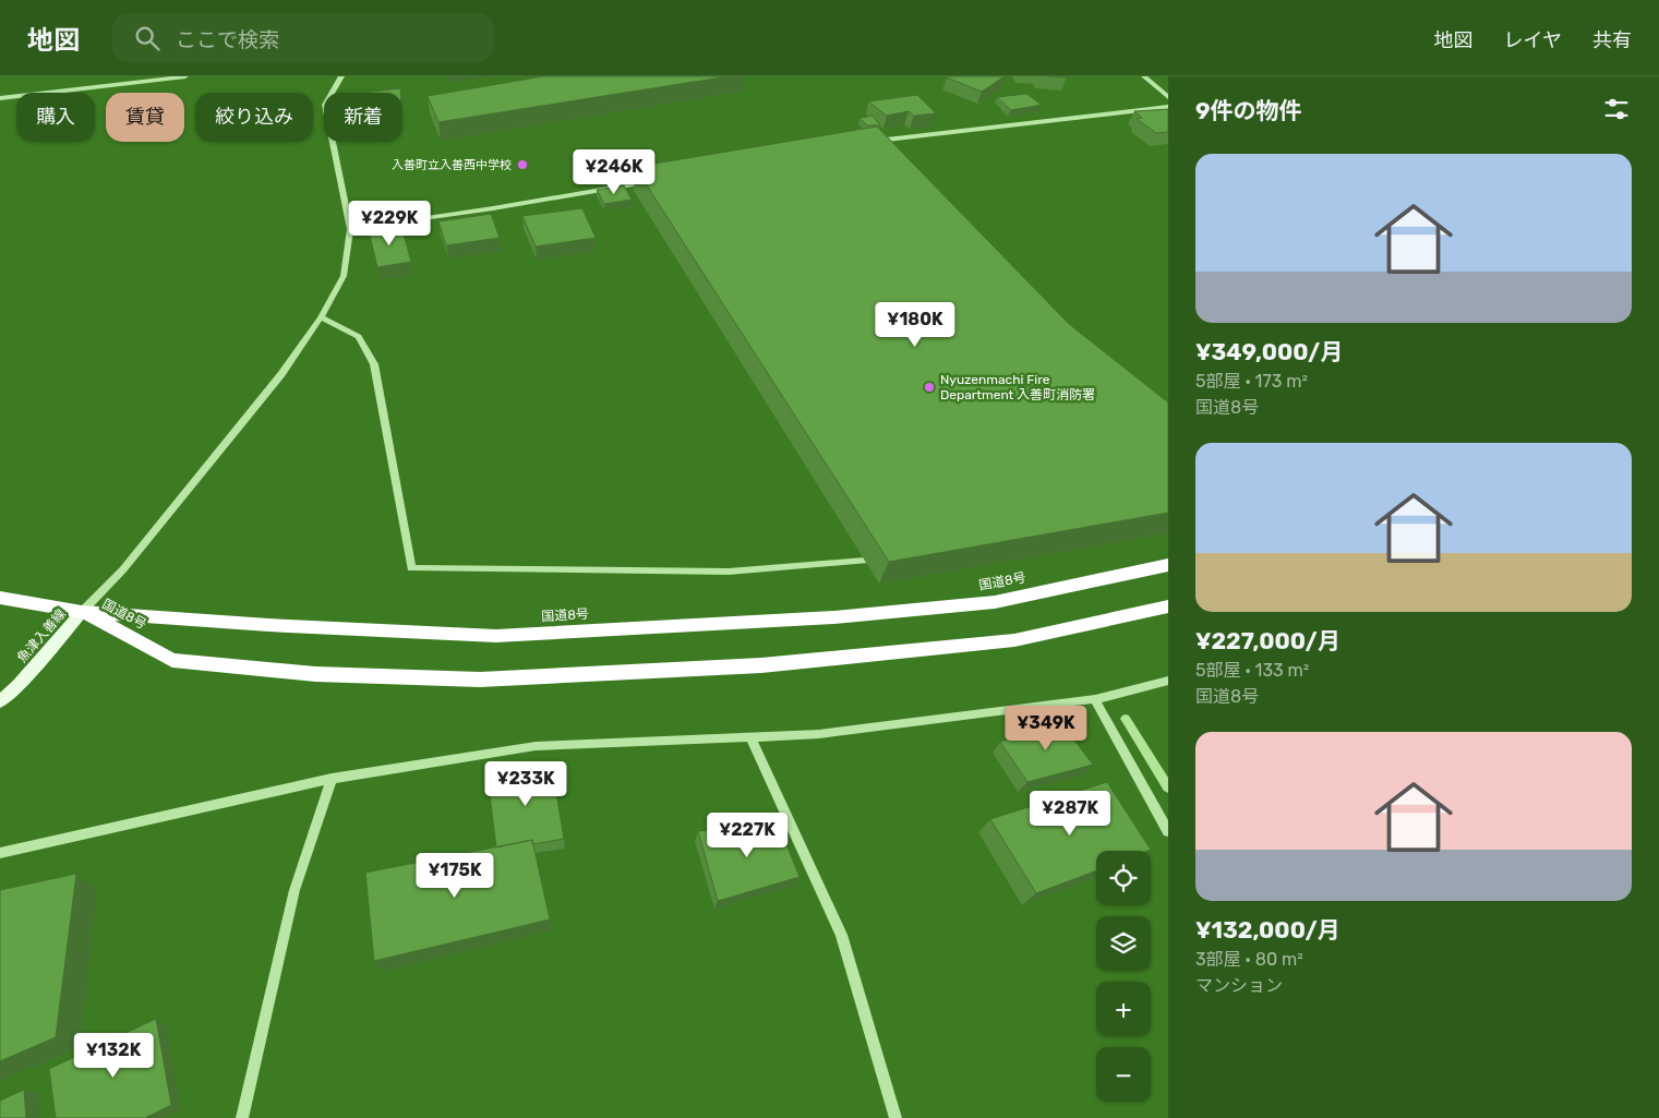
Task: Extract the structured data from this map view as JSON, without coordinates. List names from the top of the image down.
{
  "streets": {
    "highway": ["国道8号"],
    "main road": ["魚津入善線"]
  },
  "crossings": [
    ["国道8号", "魚津入善線"]
  ],
  "places": ["入善町立入善西中学校", "Nyuzenmachi Fire Department 入善町消防署"],
  "page": {
    "header": "地図",
    "search": "ここで検索",
    "nav": ["地図", "レイヤ", "共有"],
    "heading": "9件の物件",
    "chip": [
      "購入",
      "賃貸",
      "絞り込み",
      "新着"
    ],
    "list": [
      {
        "name": "¥349,000/月",
        "note": "5部屋 · 173 m² · 国道8号"
      },
      {
        "name": "¥227,000/月",
        "note": "5部屋 · 133 m² · 国道8号"
      },
      {
        "name": "¥132,000/月",
        "note": "3部屋 · 80 m² · マンション"
      }
    ],
    "price": [
      "¥246K",
      "¥229K",
      "¥180K",
      "¥349K",
      "¥233K",
      "¥287K",
      "¥227K",
      "¥175K",
      "¥132K"
    ],
    "map_buttons": ["+", "−"]
  }
}
